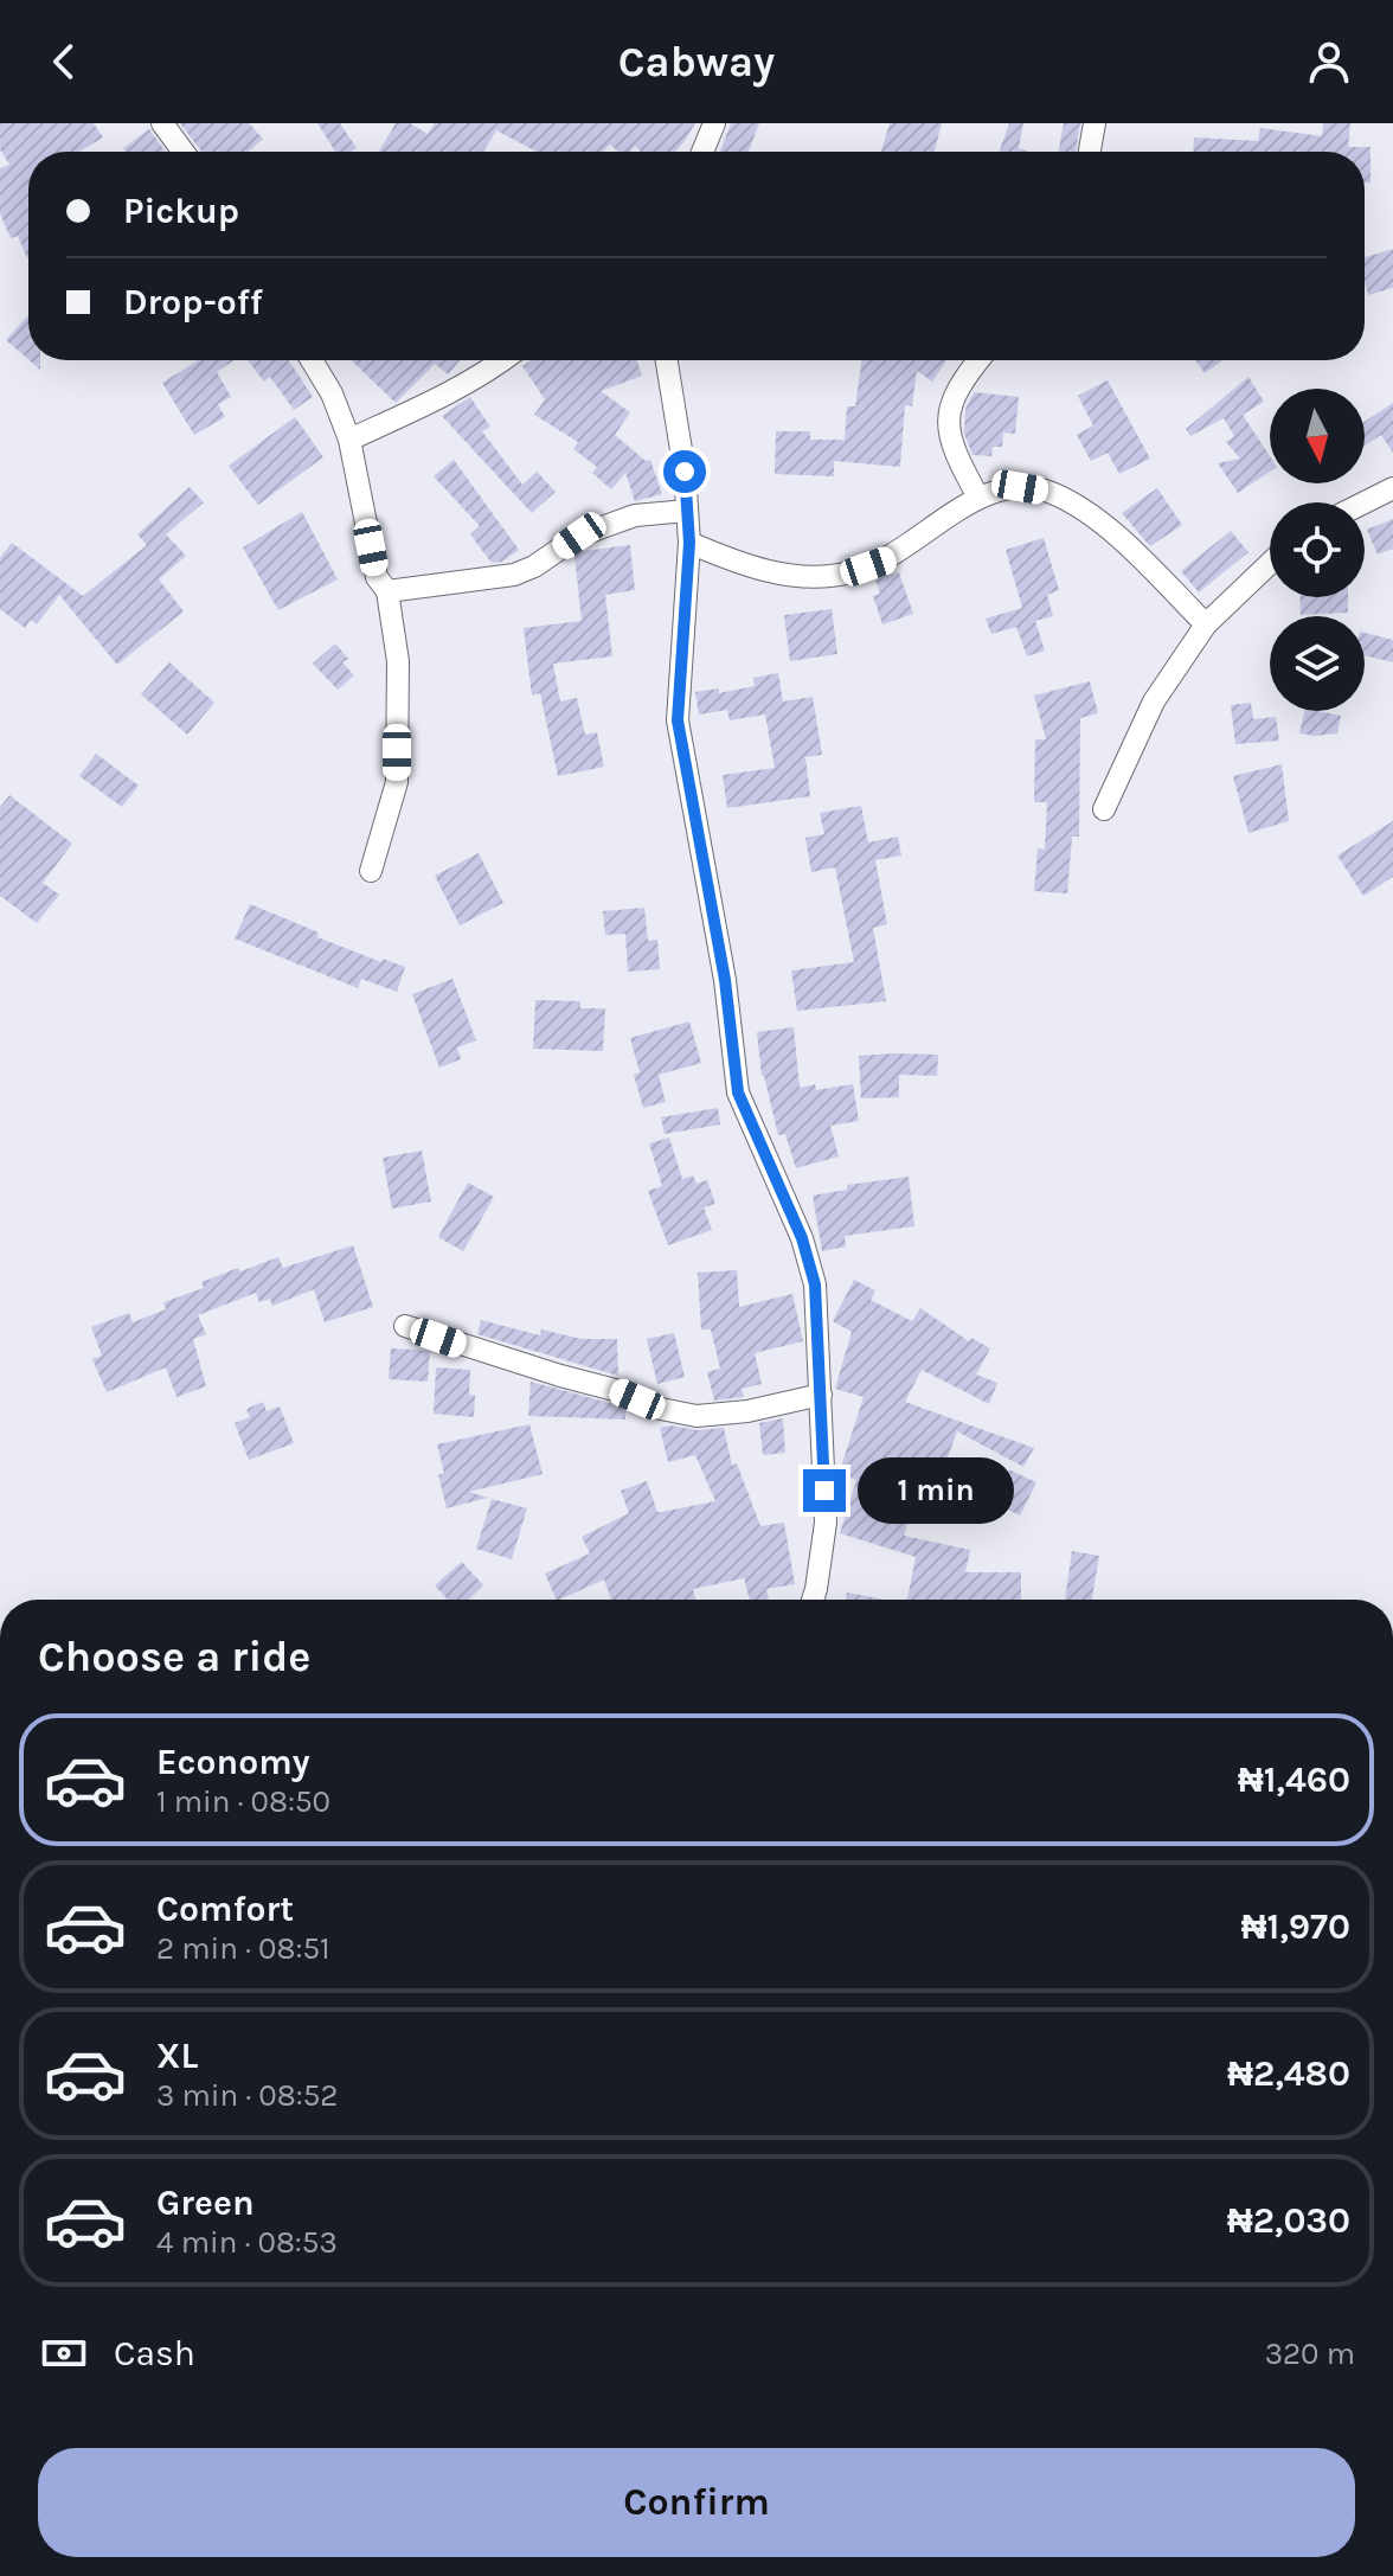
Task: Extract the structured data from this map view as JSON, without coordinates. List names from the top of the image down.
{
  "north": "bottom",
  "page": {
    "header": "Cabway",
    "banner": ["Pickup", "Drop-off"],
    "bubble": "1 min",
    "heading": "Choose a ride",
    "list": [
      {
        "name": "Economy",
        "note": "1 min · 08:50",
        "value": "₦1,460"
      },
      {
        "name": "Comfort",
        "note": "2 min · 08:51",
        "value": "₦1,970"
      },
      {
        "name": "XL",
        "note": "3 min · 08:52",
        "value": "₦2,480"
      },
      {
        "name": "Green",
        "note": "4 min · 08:53",
        "value": "₦2,030"
      }
    ],
    "pay": ["Cash", "320 m"],
    "buttons": "Confirm"
  }
}
